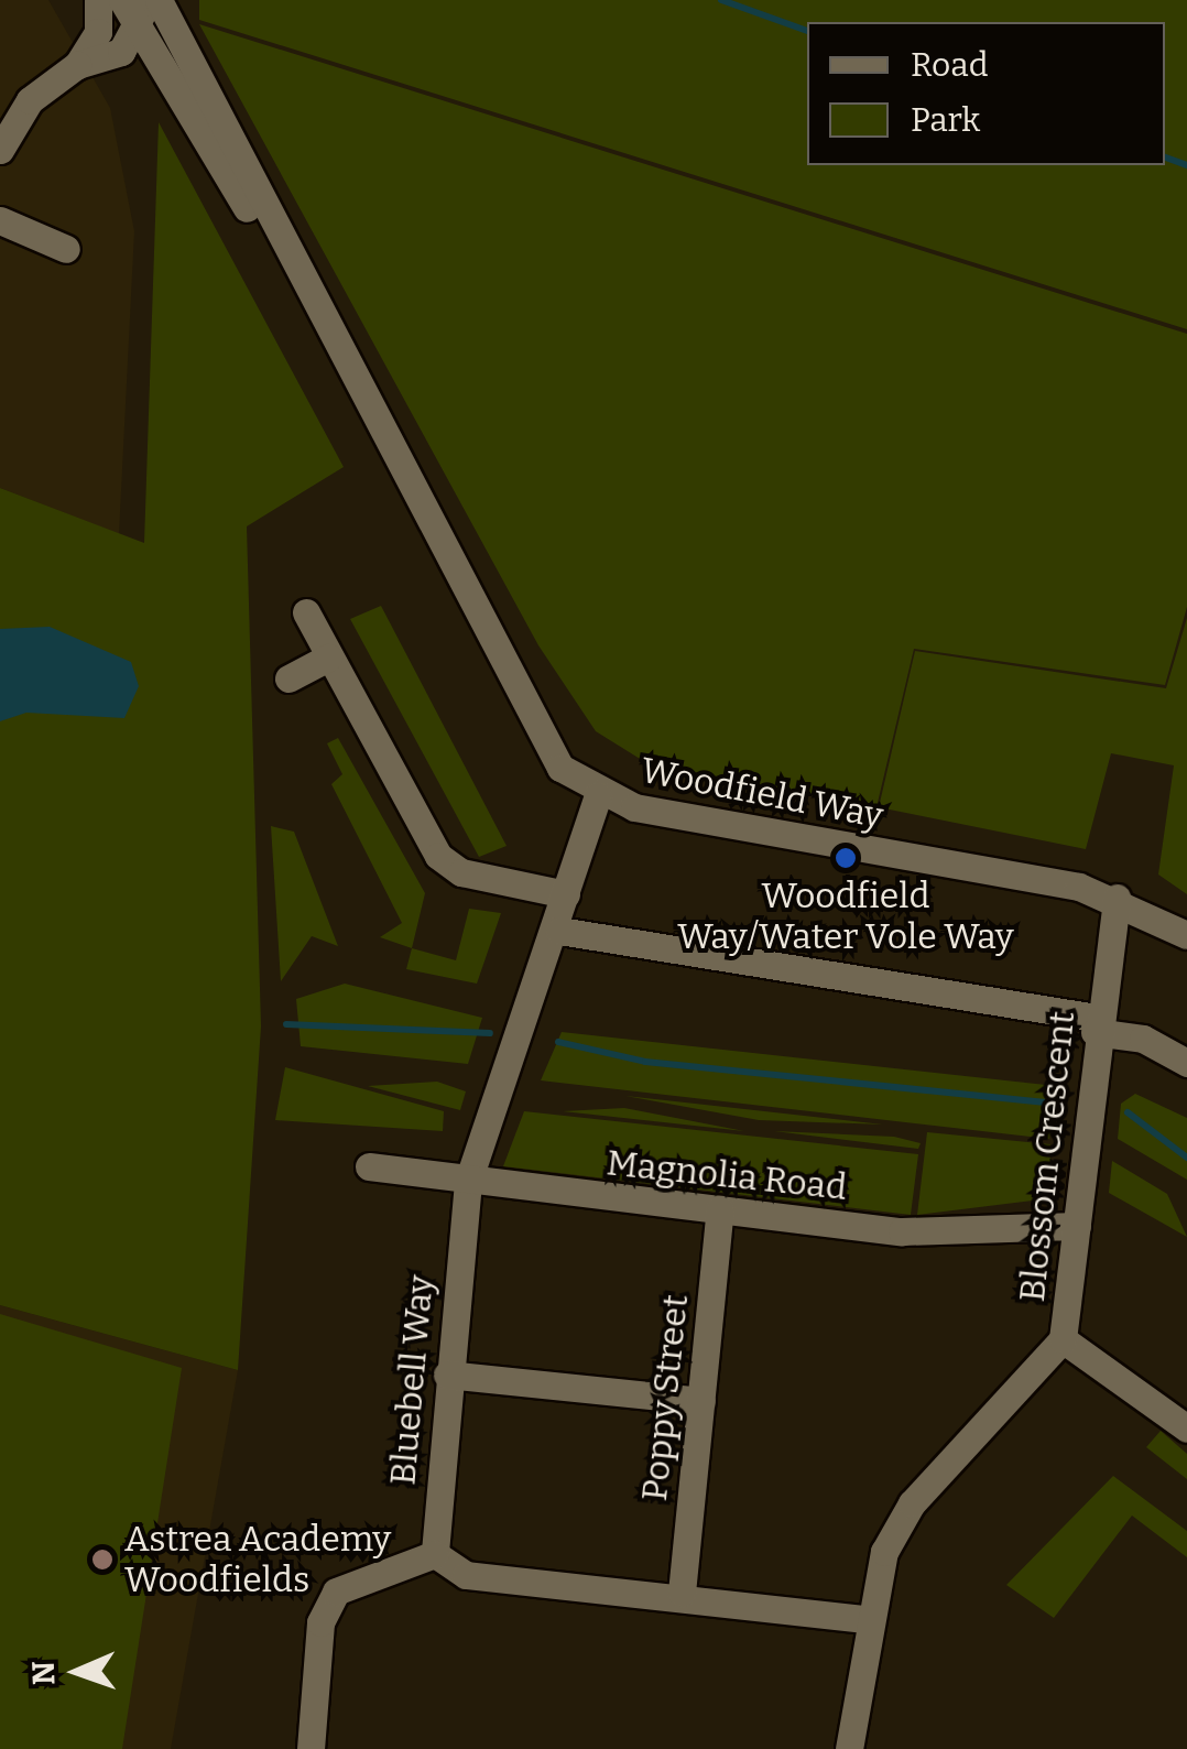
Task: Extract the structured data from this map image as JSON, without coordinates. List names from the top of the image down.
{
  "streets": {
    "street": [
      "Woodfield Way",
      "Blossom Crescent",
      "Magnolia Road",
      "Bluebell Way",
      "Poppy Street"
    ]
  },
  "crossings": [
    ["Woodfield Way", "Blossom Crescent"],
    ["Woodfield Way", "Bluebell Way"],
    ["Blossom Crescent", "Magnolia Road"],
    ["Magnolia Road", "Bluebell Way"],
    ["Magnolia Road", "Poppy Street"]
  ],
  "places": ["Woodfield Way/Water Vole Way", "Astrea Academy Woodfields"],
  "legend": ["Road", "Park"],
  "north": "left"
}
